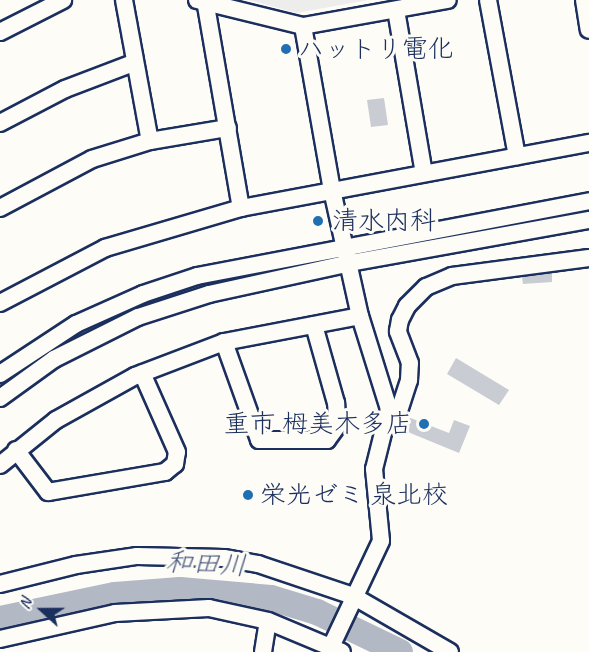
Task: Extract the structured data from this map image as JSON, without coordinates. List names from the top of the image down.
{
  "water": ["和田川"],
  "places": [
    "ハットリ電化",
    "清水内科",
    "重市 栂美木多店",
    "栄光ゼミ 泉北校"
  ],
  "north": "left"
}
